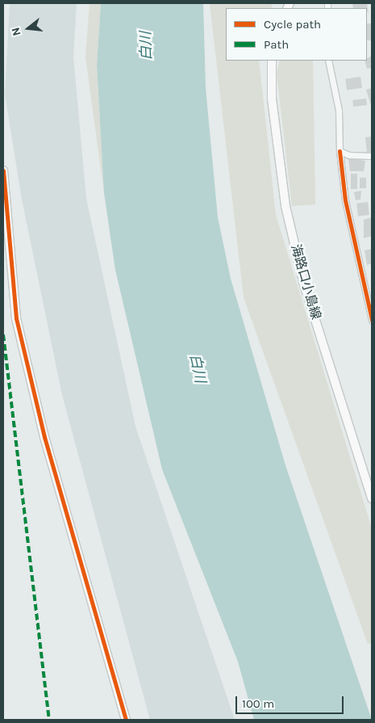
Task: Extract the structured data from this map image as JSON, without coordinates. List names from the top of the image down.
{
  "streets": {
    "street": ["海路口小島線"]
  },
  "water": ["白川"],
  "legend": ["Cycle path", "Path"],
  "scale_bar": "100 m",
  "north": "left"
}
